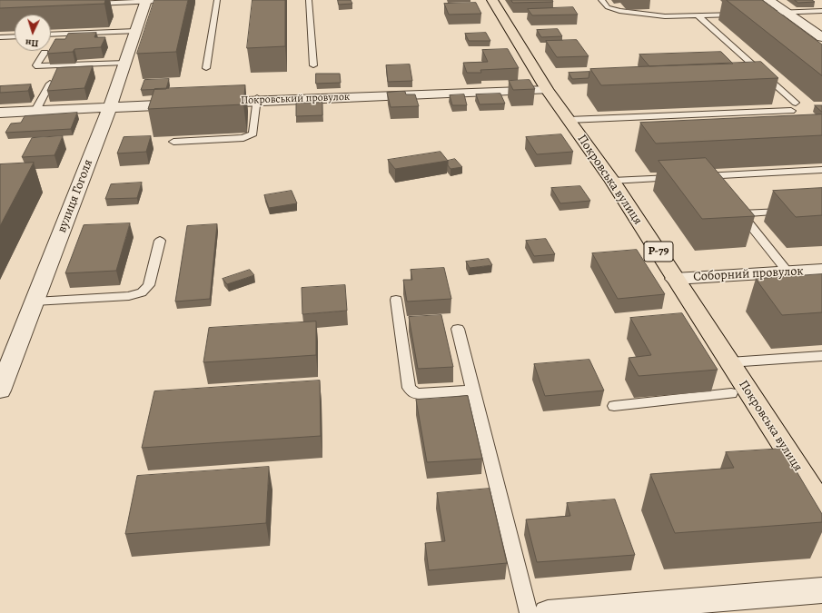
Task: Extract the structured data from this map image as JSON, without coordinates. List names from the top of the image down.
{
  "streets": {
    "main road": ["Покровська вулиця", "Р-79"],
    "street": ["Покровський провулок", "вулиця Гоголя", "Соборний провулок"]
  },
  "crossings": [
    ["Покровський провулок", "Покровська вулиця"],
    ["Покровська вулиця", "Соборний провулок"]
  ],
  "north": "bottom"
}
